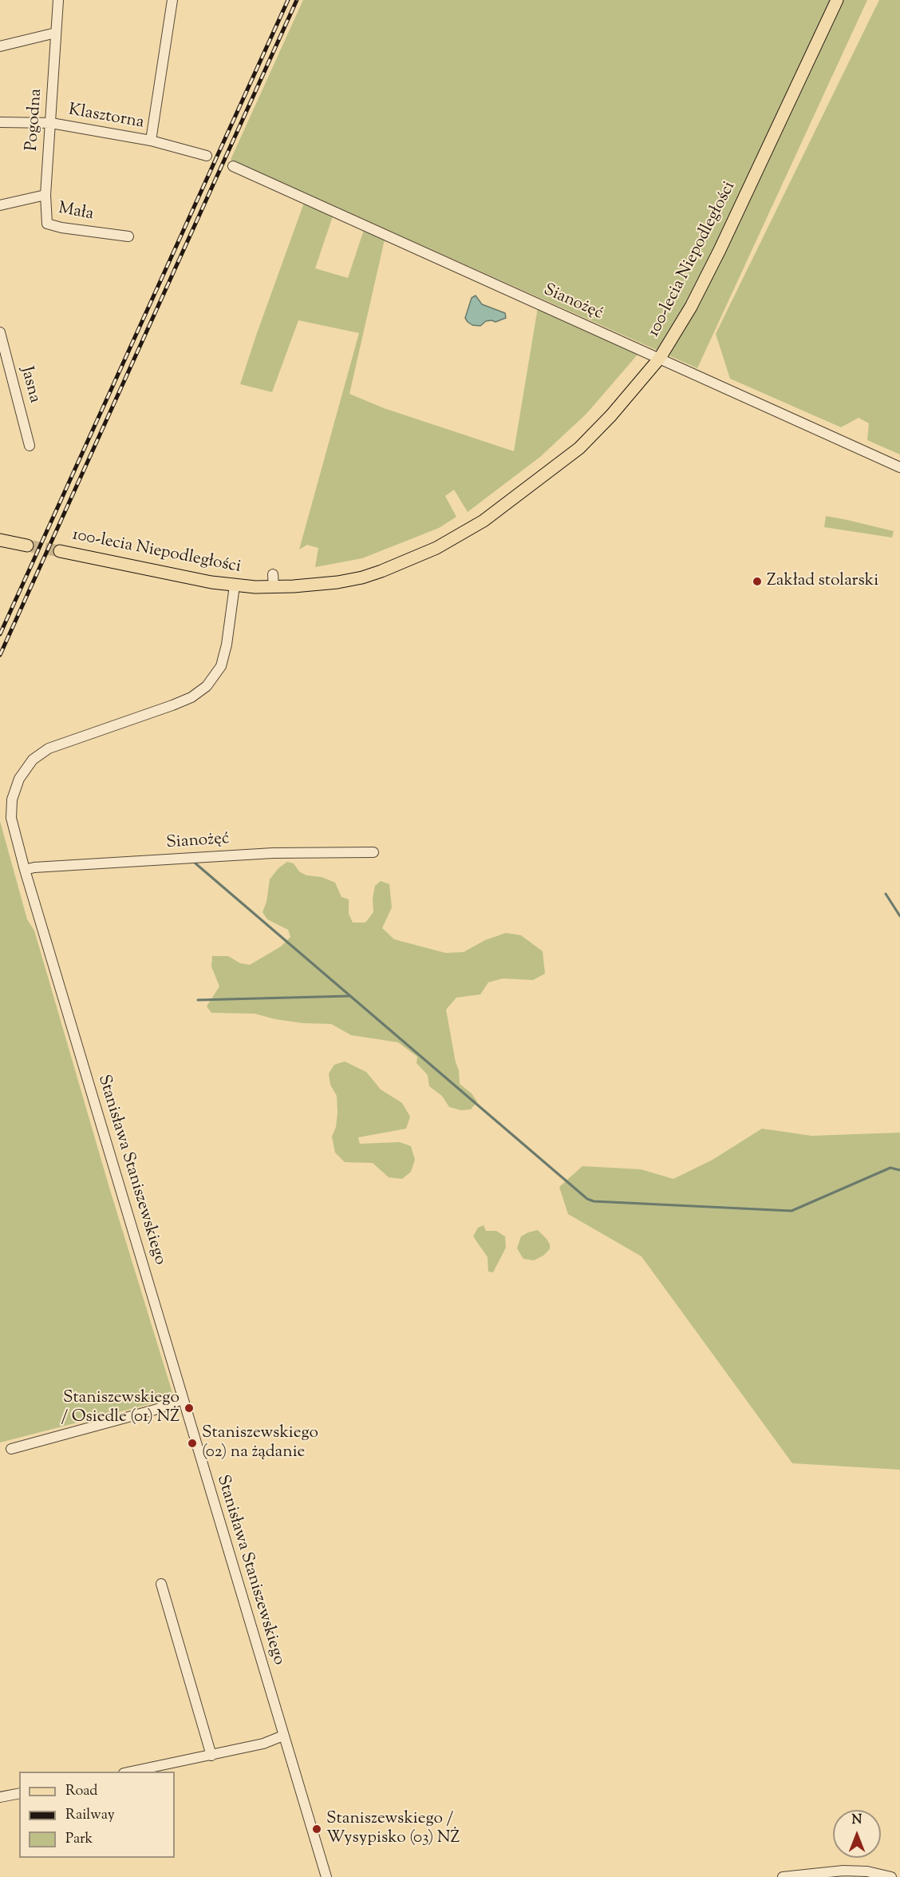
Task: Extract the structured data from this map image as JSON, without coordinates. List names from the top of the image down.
{
  "streets": {
    "main road": ["100-lecia Niepodległości"],
    "street": [
      "Klasztorna",
      "Pogodna",
      "Mała",
      "Sianożęć",
      "Jasna",
      "Stanisława Staniszewskiego"
    ]
  },
  "crossings": [
    ["Klasztorna", "Pogodna"],
    ["Pogodna", "Mała"],
    ["100-lecia Niepodległości", "Sianożęć"],
    ["100-lecia Niepodległości", "Stanisława Staniszewskiego"],
    ["Sianożęć", "Stanisława Staniszewskiego"]
  ],
  "places": [
    "Zakład stolarski",
    "Staniszewskiego / Osiedle (01) NŻ",
    "Staniszewskiego (02) na żądanie",
    "Staniszewskiego / Wysypisko (03) NŻ"
  ],
  "legend": ["Road", "Railway", "Park"],
  "north": "top"
}
